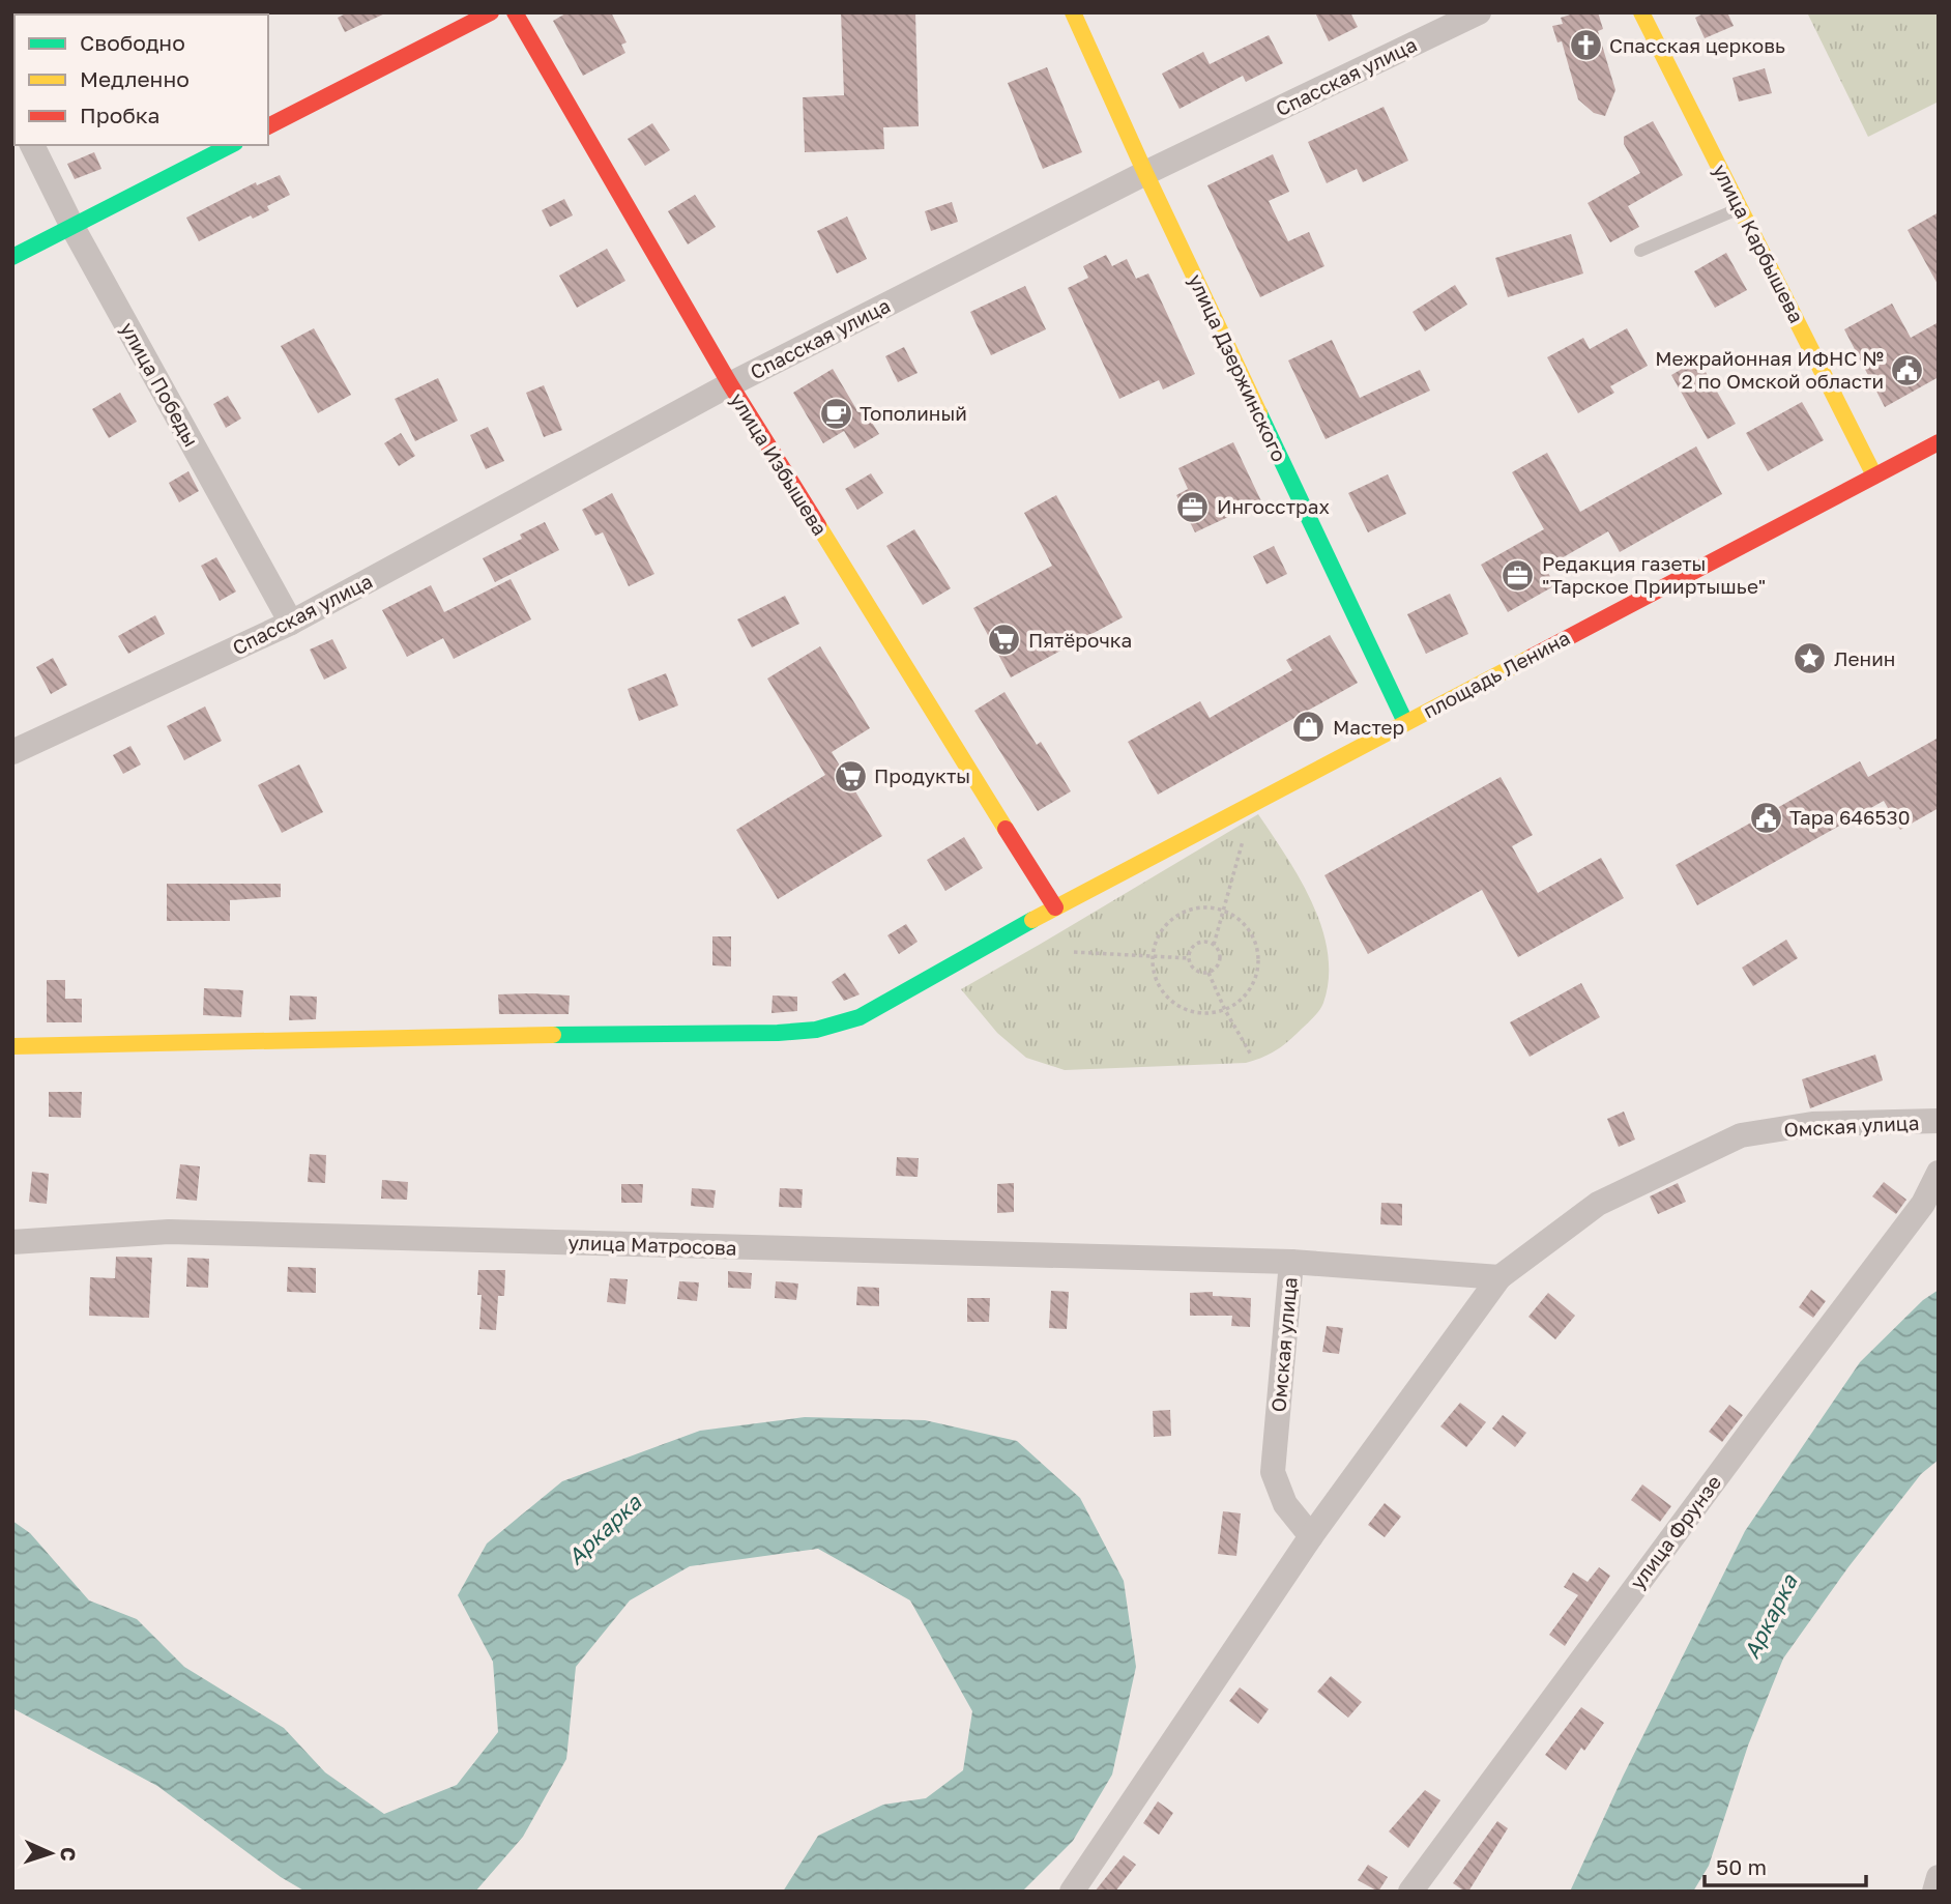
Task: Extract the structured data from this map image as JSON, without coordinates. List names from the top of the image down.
{
  "streets": {
    "street": [
      "Спасская улица",
      "улица Карбышева",
      "улица Дзержинского",
      "улица Победы",
      "улица Избышева",
      "площадь Ленина",
      "Омская улица",
      "улица Матросова",
      "улица Фрунзе"
    ]
  },
  "crossings": [
    ["Спасская улица", "улица Дзержинского"],
    ["Спасская улица", "улица Победы"],
    ["Спасская улица", "улица Избышева"],
    ["улица Карбышева", "площадь Ленина"],
    ["улица Дзержинского", "площадь Ленина"],
    ["улица Избышева", "площадь Ленина"],
    ["Омская улица", "улица Матросова"]
  ],
  "water": ["Аркарка"],
  "places": {
    "church": ["Спасская церковь"],
    "public building": ["Межрайонная ИФНС № 2 по Омской области", "Тара 646530"],
    "cafe": ["Тополиный"],
    "office": ["Ингосстрах", "Редакция газеты \"Тарское Прииртышье\""],
    "supermarket": ["Пятёрочка", "Продукты"],
    "place": ["Ленин"],
    "shop": ["Мастер"]
  },
  "legend": ["Свободно", "Медленно", "Пробка"],
  "scale_bar": "50 m",
  "north": "right"
}
